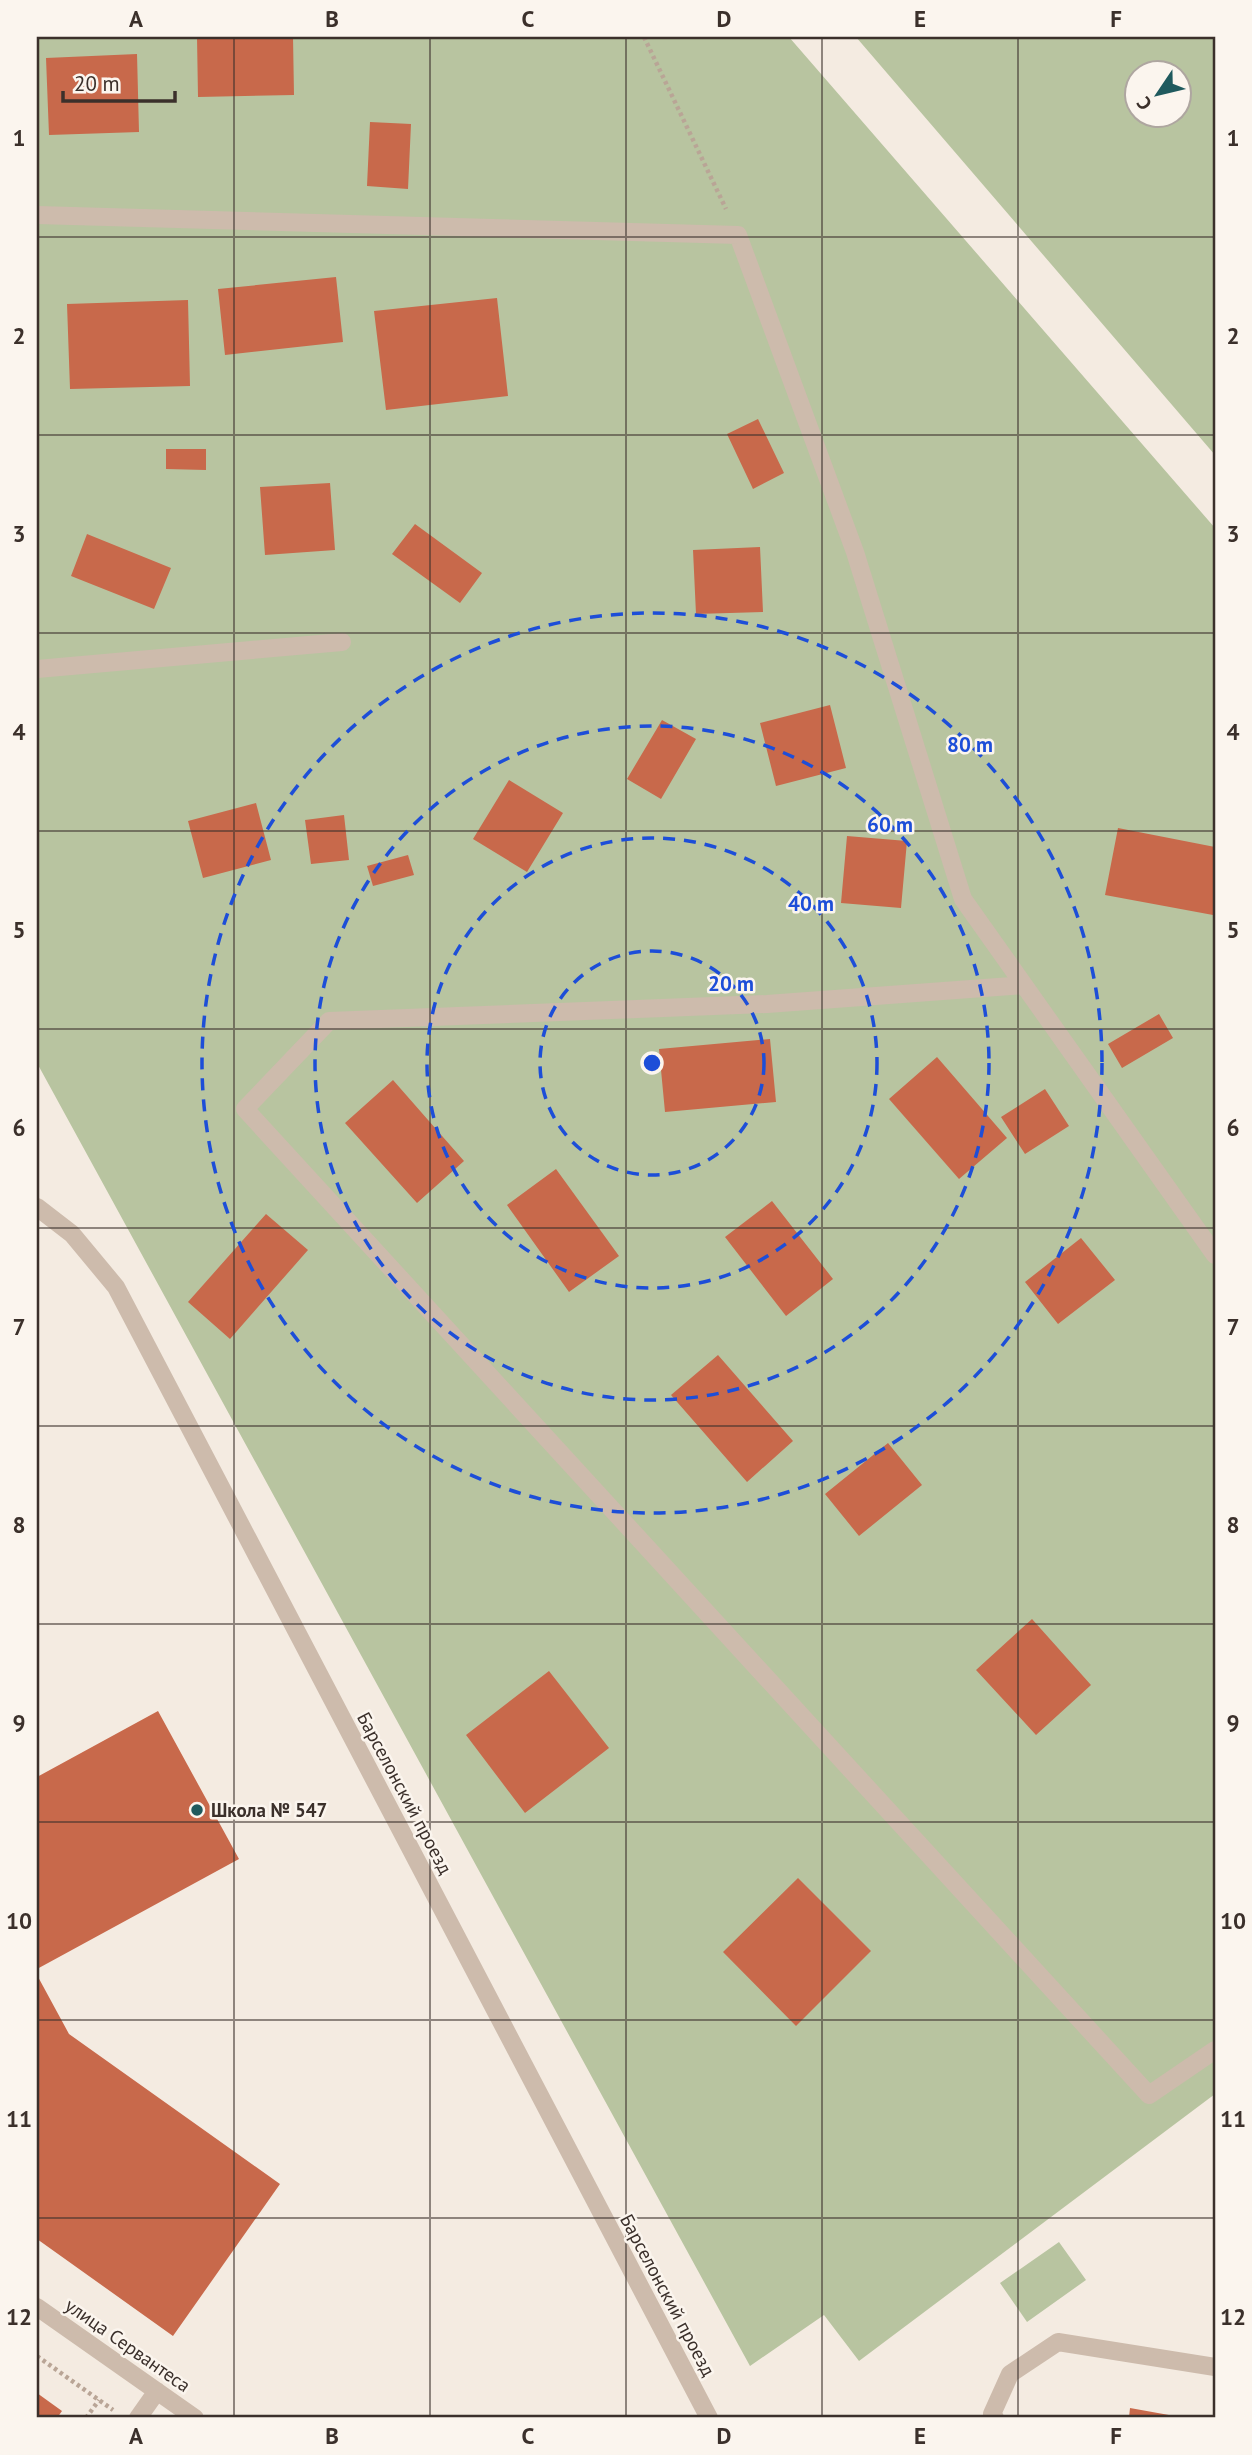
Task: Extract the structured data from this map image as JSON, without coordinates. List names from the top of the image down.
{
  "streets": {
    "street": ["Барселонский проезд", "улица Сервантеса"]
  },
  "places": ["Школа № 547"],
  "scale_bar": "20 m",
  "north": "bottom left",
  "grid": {
    "columns": [
      "A",
      "B",
      "C",
      "D",
      "E",
      "F"
    ],
    "rows": [
      "1",
      "2",
      "3",
      "4",
      "5",
      "6",
      "7",
      "8",
      "9",
      "10",
      "11",
      "12"
    ]
  },
  "rings": [
    "80 m",
    "60 m",
    "40 m",
    "20 m"
  ]
}
